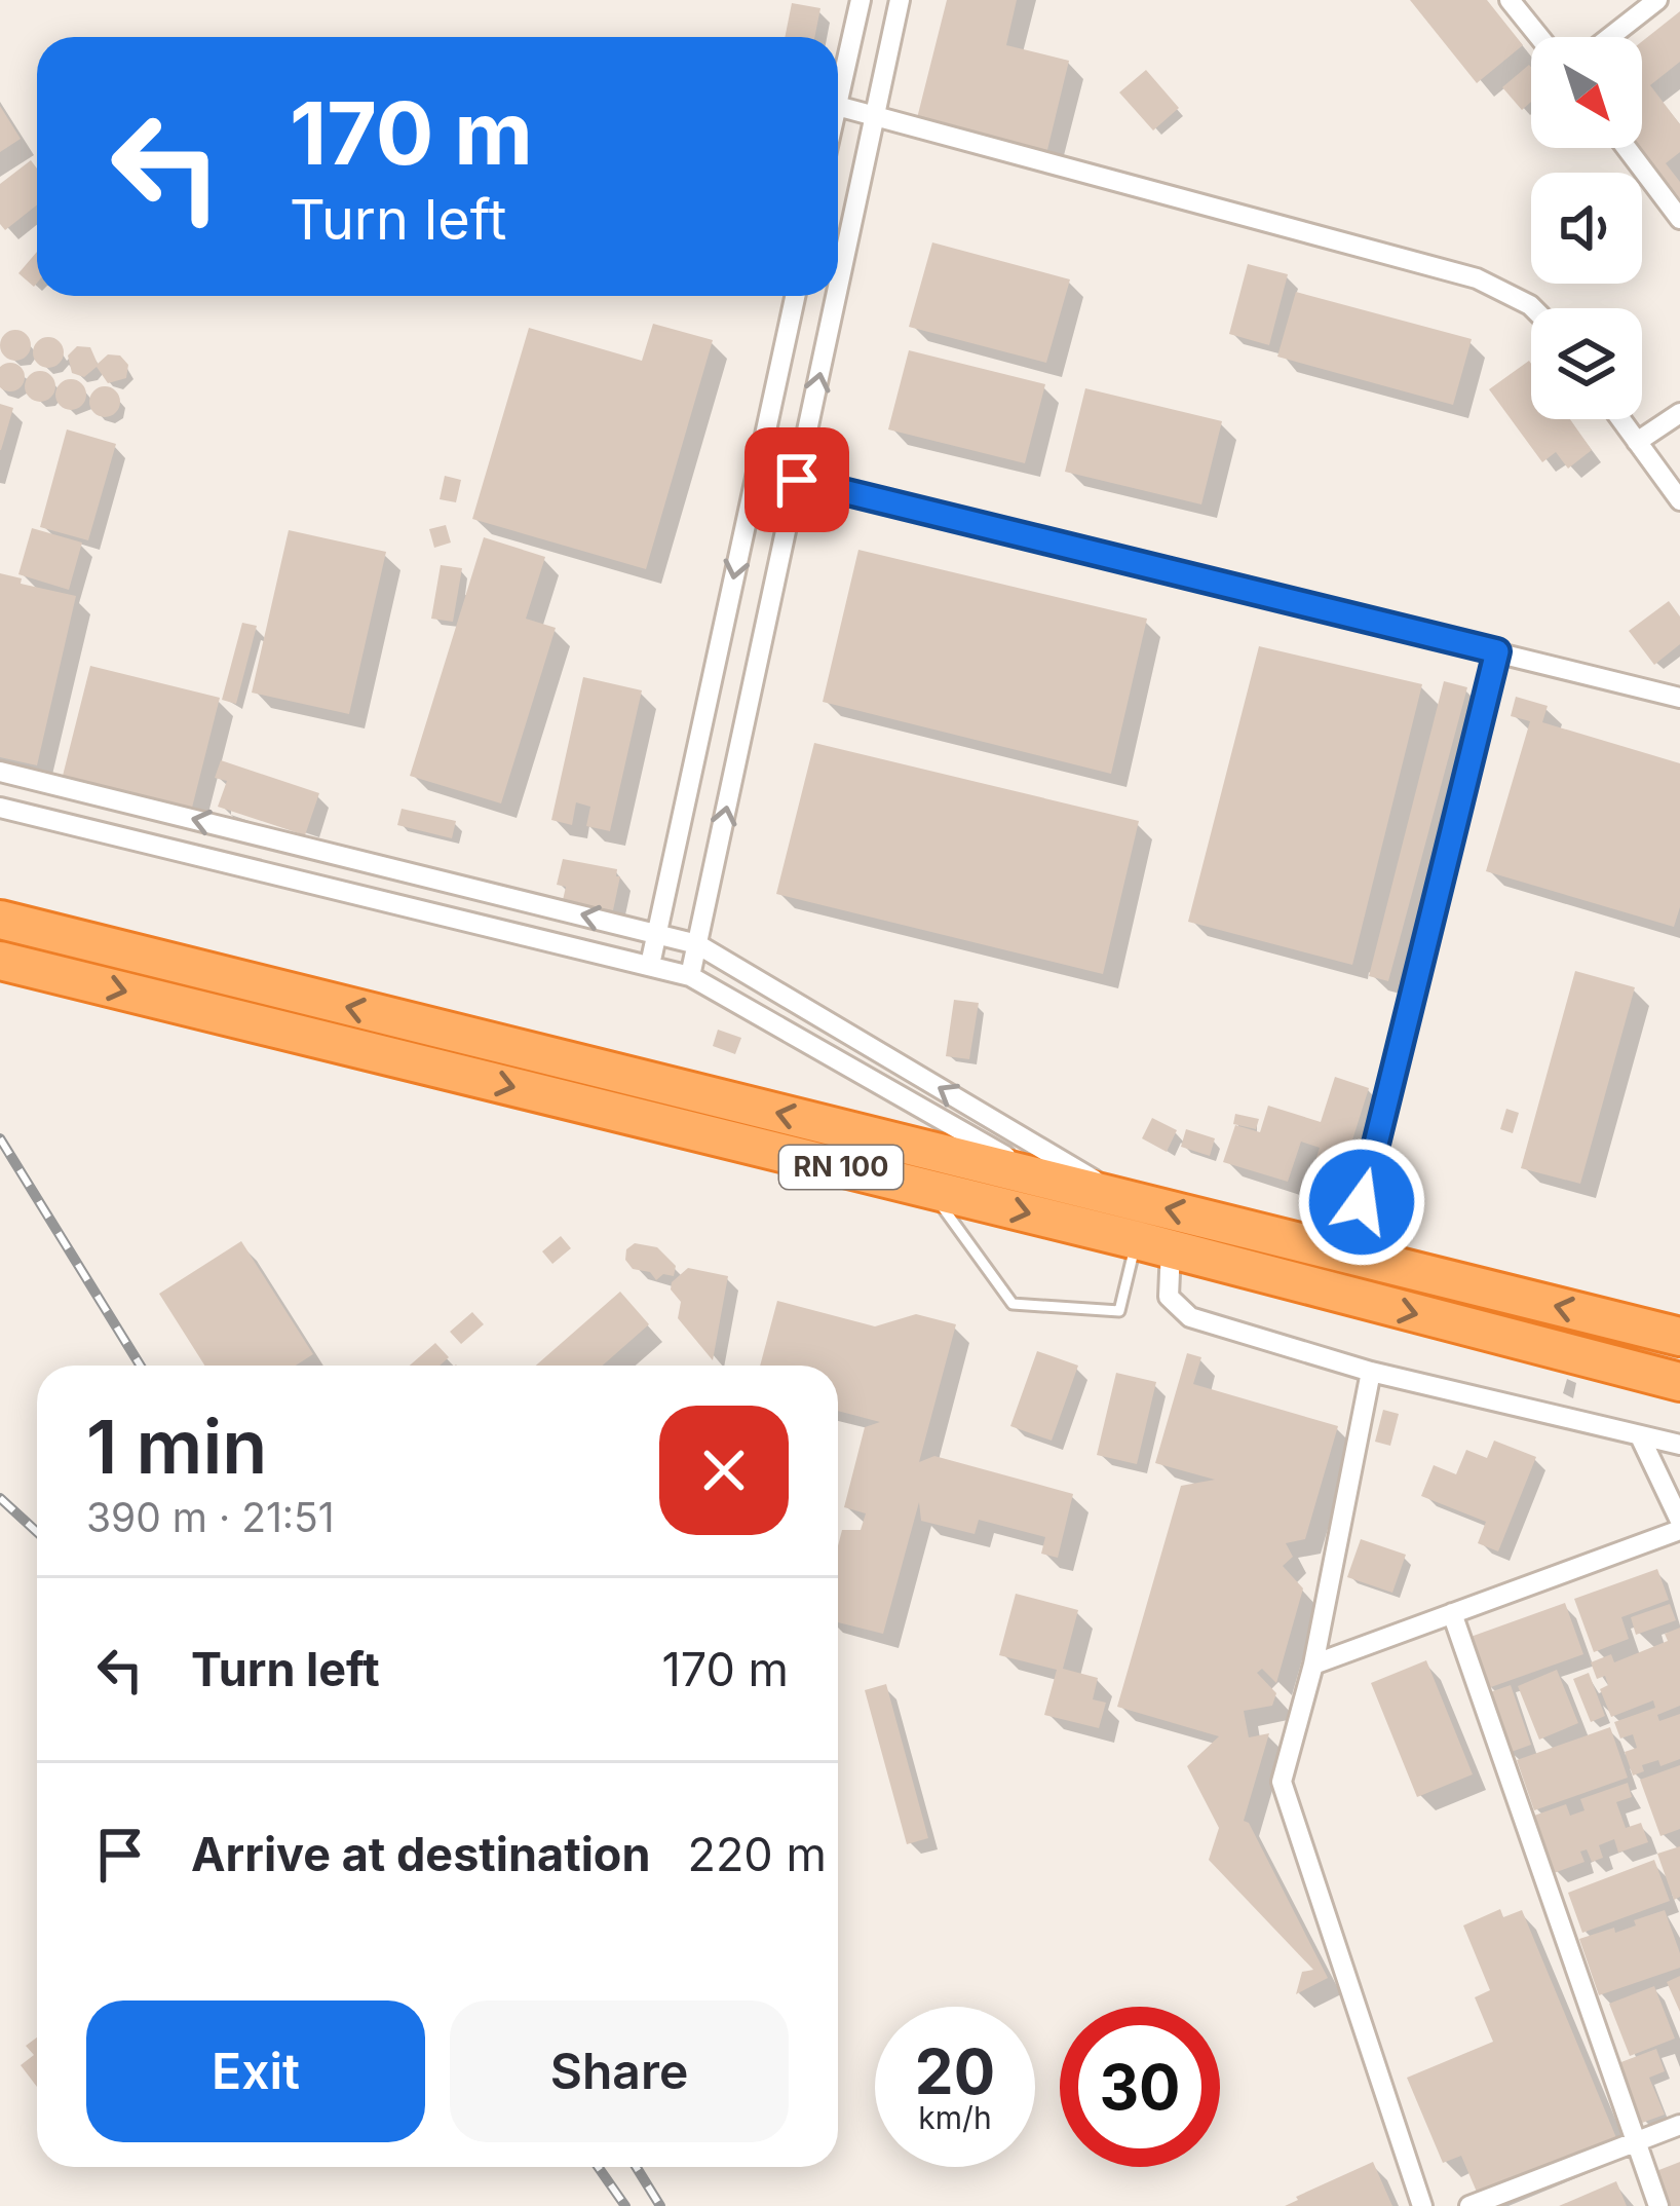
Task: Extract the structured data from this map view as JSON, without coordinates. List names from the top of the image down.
{
  "streets": {
    "highway": ["RN 100"]
  },
  "north": "bottom right",
  "page": {
    "turn": ["170 m", "Turn left"],
    "heading": ["1 min", "390 m · 21:51"],
    "list": [
      {
        "name": "Turn left",
        "value": "170 m"
      },
      {
        "name": "Arrive at destination",
        "value": "220 m"
      }
    ],
    "buttons": ["Exit", "Share"],
    "speed": "20 km/h",
    "limit": "30"
  }
}
